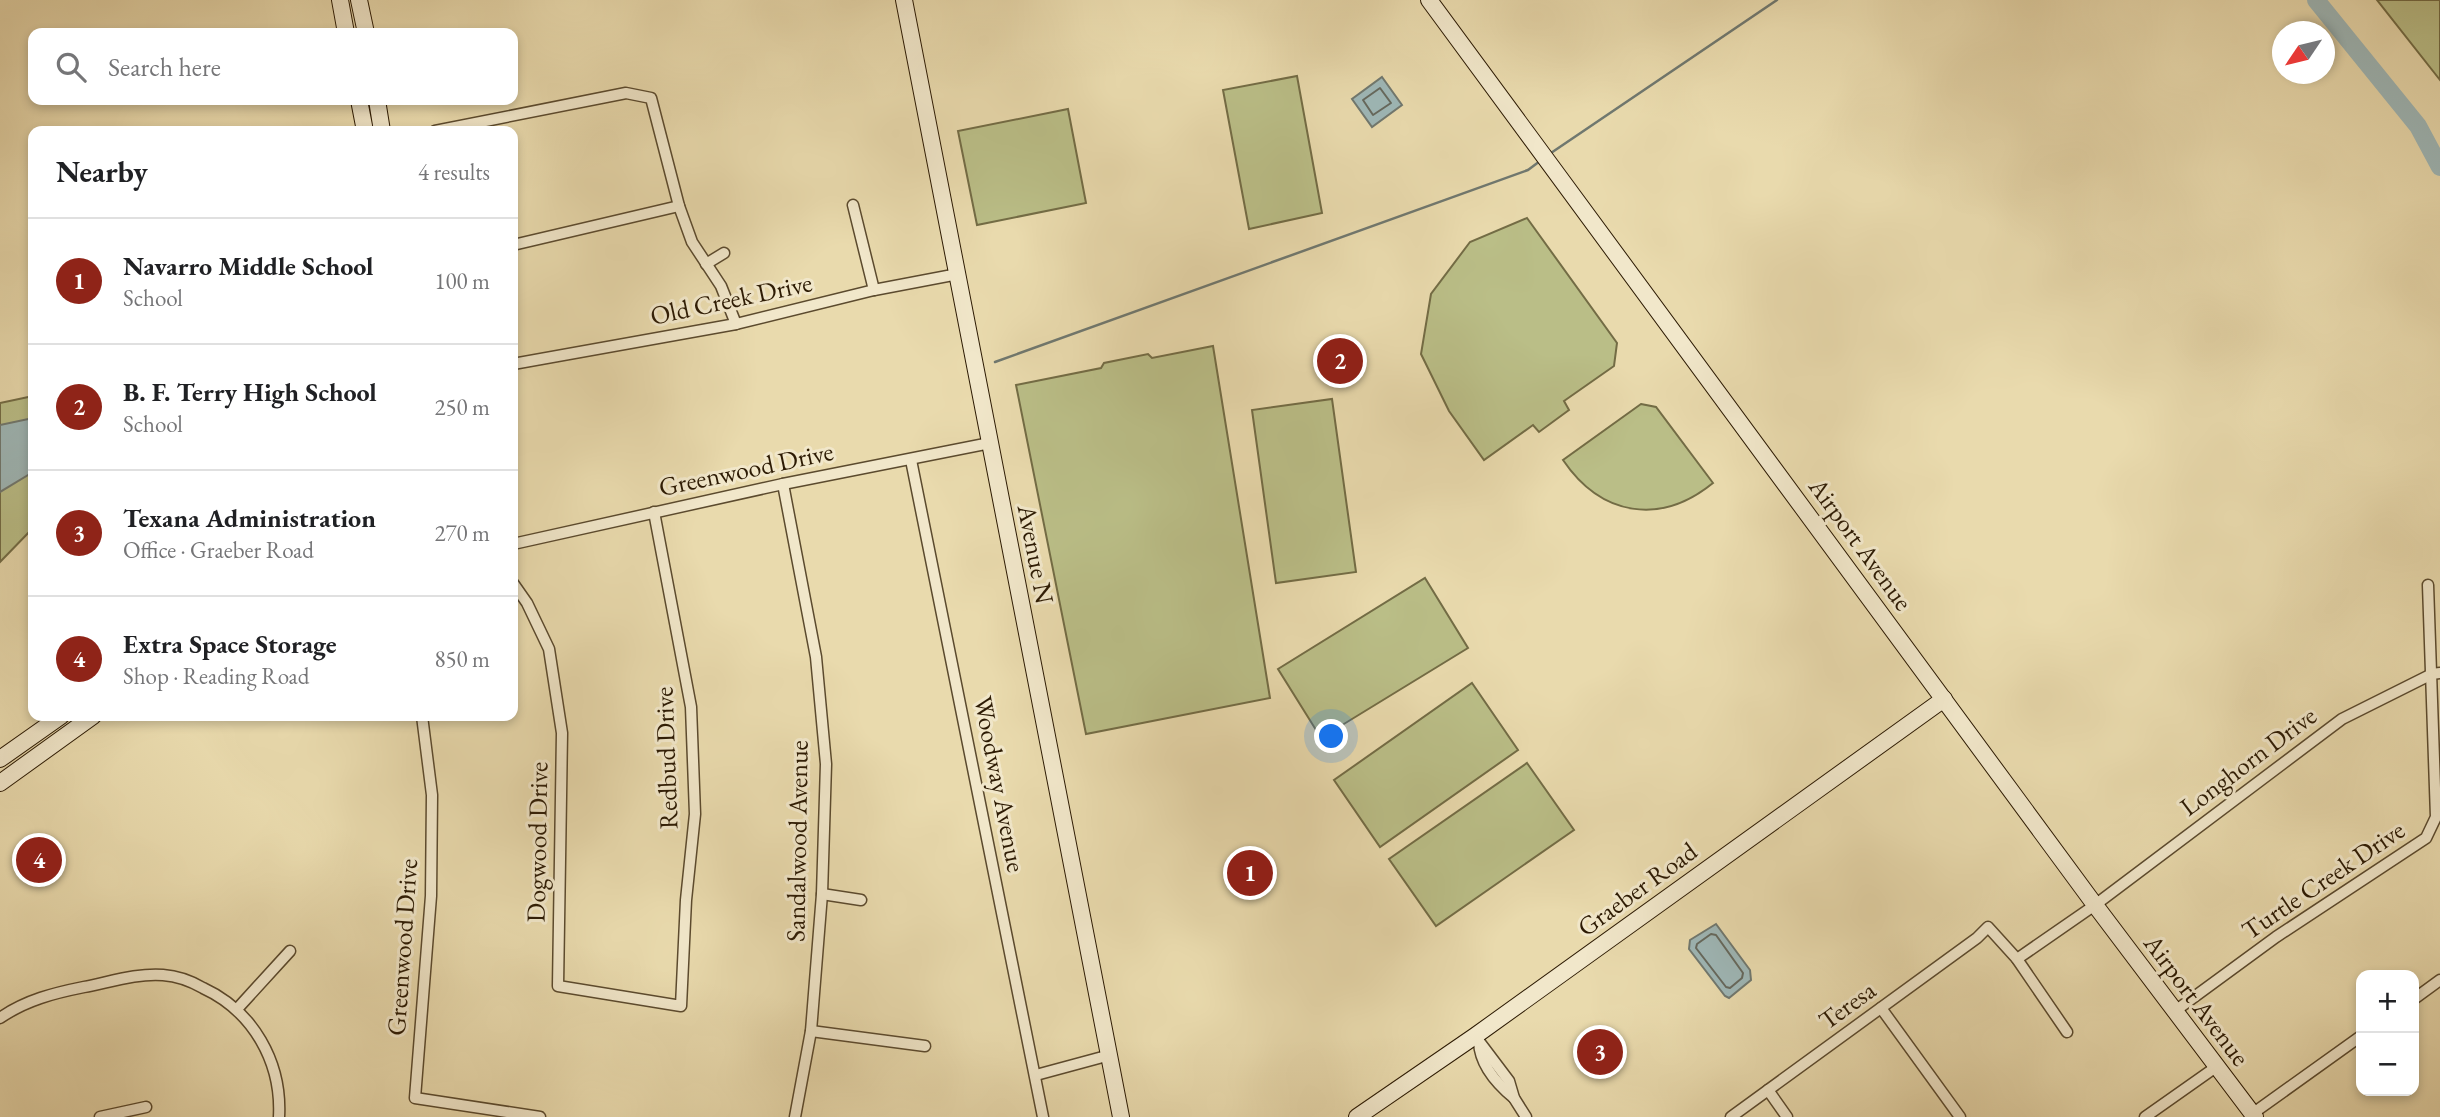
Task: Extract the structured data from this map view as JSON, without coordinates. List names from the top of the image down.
{
  "streets": {
    "street": [
      "Old Creek Drive",
      "Greenwood Drive",
      "Airport Avenue",
      "Avenue N",
      "Redbud Drive",
      "Longhorn Drive",
      "Woodway Avenue",
      "Sandalwood Avenue",
      "Dogwood Drive",
      "Turtle Creek Drive",
      "Graeber Road",
      "Teresa"
    ]
  },
  "crossings": [
    ["Old Creek Drive", "Avenue N"],
    ["Greenwood Drive", "Avenue N"],
    ["Greenwood Drive", "Redbud Drive"],
    ["Greenwood Drive", "Woodway Avenue"],
    ["Greenwood Drive", "Sandalwood Avenue"],
    ["Airport Avenue", "Longhorn Drive"],
    ["Airport Avenue", "Turtle Creek Drive"],
    ["Airport Avenue", "Graeber Road"],
    ["Redbud Drive", "Dogwood Drive"],
    ["Longhorn Drive", "Turtle Creek Drive"],
    ["Longhorn Drive", "Teresa"]
  ],
  "north": "bottom left",
  "page": {
    "search": "Search here",
    "heading": ["Nearby", "4 results"],
    "list": [
      {
        "mark": "1",
        "name": "Navarro Middle School",
        "note": "School",
        "value": "100 m"
      },
      {
        "mark": "2",
        "name": "B. F. Terry High School",
        "note": "School",
        "value": "250 m"
      },
      {
        "mark": "3",
        "name": "Texana Administration",
        "note": "Office · Graeber Road",
        "value": "270 m"
      },
      {
        "mark": "4",
        "name": "Extra Space Storage",
        "note": "Shop · Reading Road",
        "value": "850 m"
      }
    ],
    "pins": [
      "2",
      "4",
      "1",
      "3"
    ],
    "map_buttons": ["+", "−"]
  }
}
